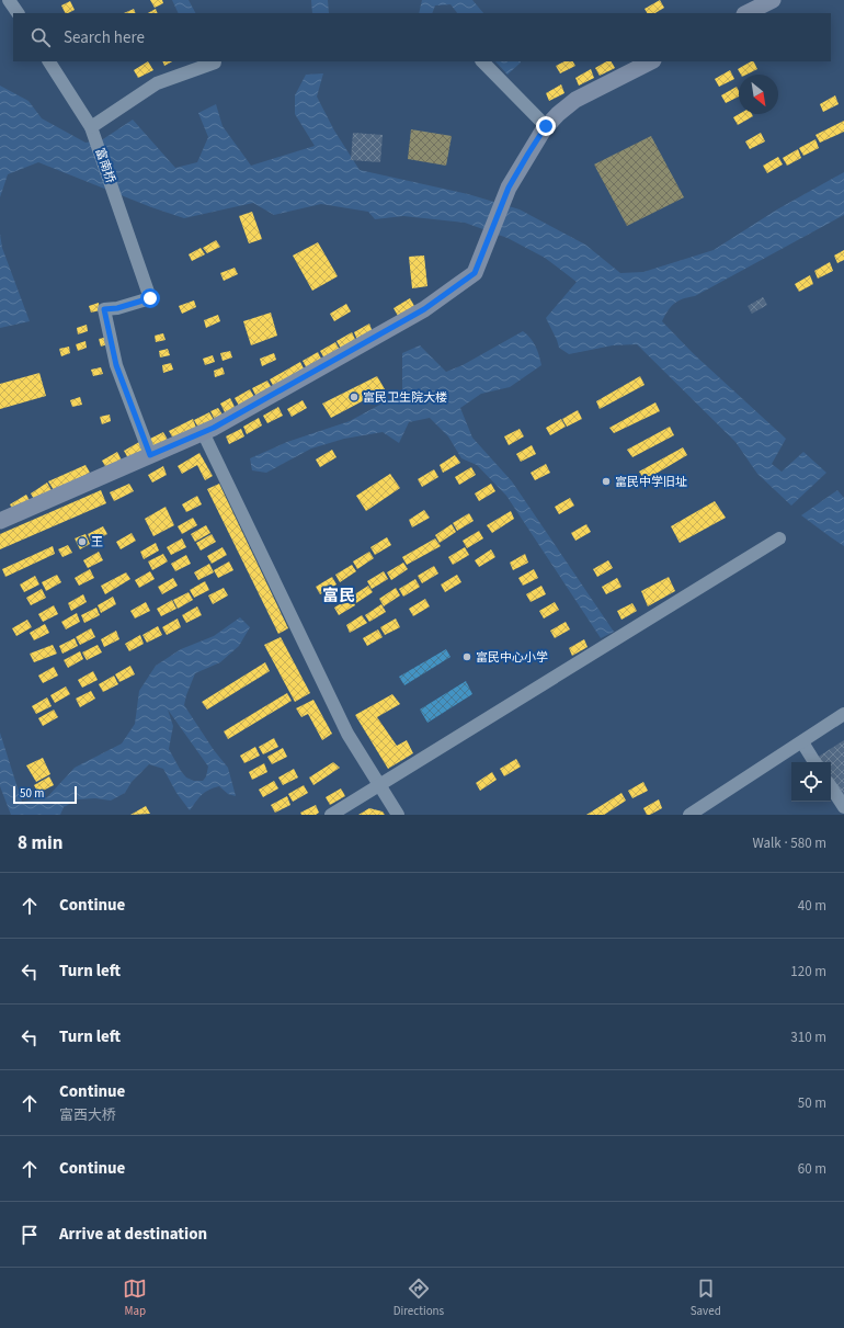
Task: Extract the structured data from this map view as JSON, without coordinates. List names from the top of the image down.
{
  "streets": {
    "street": ["富南桥"]
  },
  "districts": ["富民"],
  "places": [
    "富民卫生院大楼",
    "富民中学旧址",
    "王",
    "富民中心小学"
  ],
  "scale_bar": "50 m",
  "north": "bottom right",
  "page": {
    "search": "Search here",
    "scale": "50 m",
    "heading": ["8 min", "Walk · 580 m"],
    "list": [
      ["Continue", "40 m"],
      ["Turn left", "120 m"],
      ["Turn left", "310 m"],
      ["Continue", "富西大桥", "50 m"],
      ["Continue", "60 m"],
      "Arrive at destination"
    ],
    "nav": ["Map", "Directions", "Saved"]
  }
}
